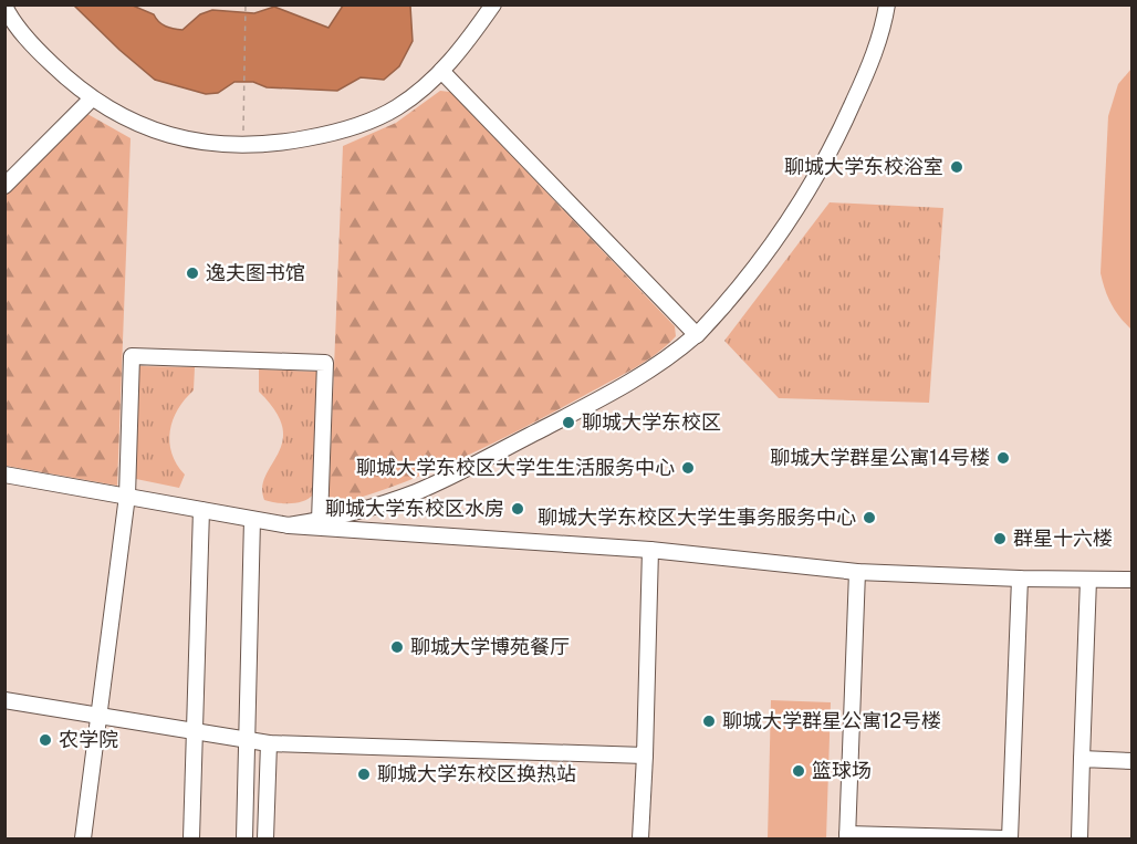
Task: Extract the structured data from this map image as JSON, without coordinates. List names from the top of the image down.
{
  "places": [
    "聊城大学东校浴室",
    "逸夫图书馆",
    "聊城大学东校区",
    "聊城大学群星公寓14号楼",
    "聊城大学东校区大学生生活服务中心",
    "聊城大学东校区水房",
    "聊城大学东校区大学生事务服务中心",
    "群星十六楼",
    "聊城大学博苑餐厅",
    "聊城大学群星公寓12号楼",
    "农学院",
    "篮球场",
    "聊城大学东校区换热站"
  ]
}
